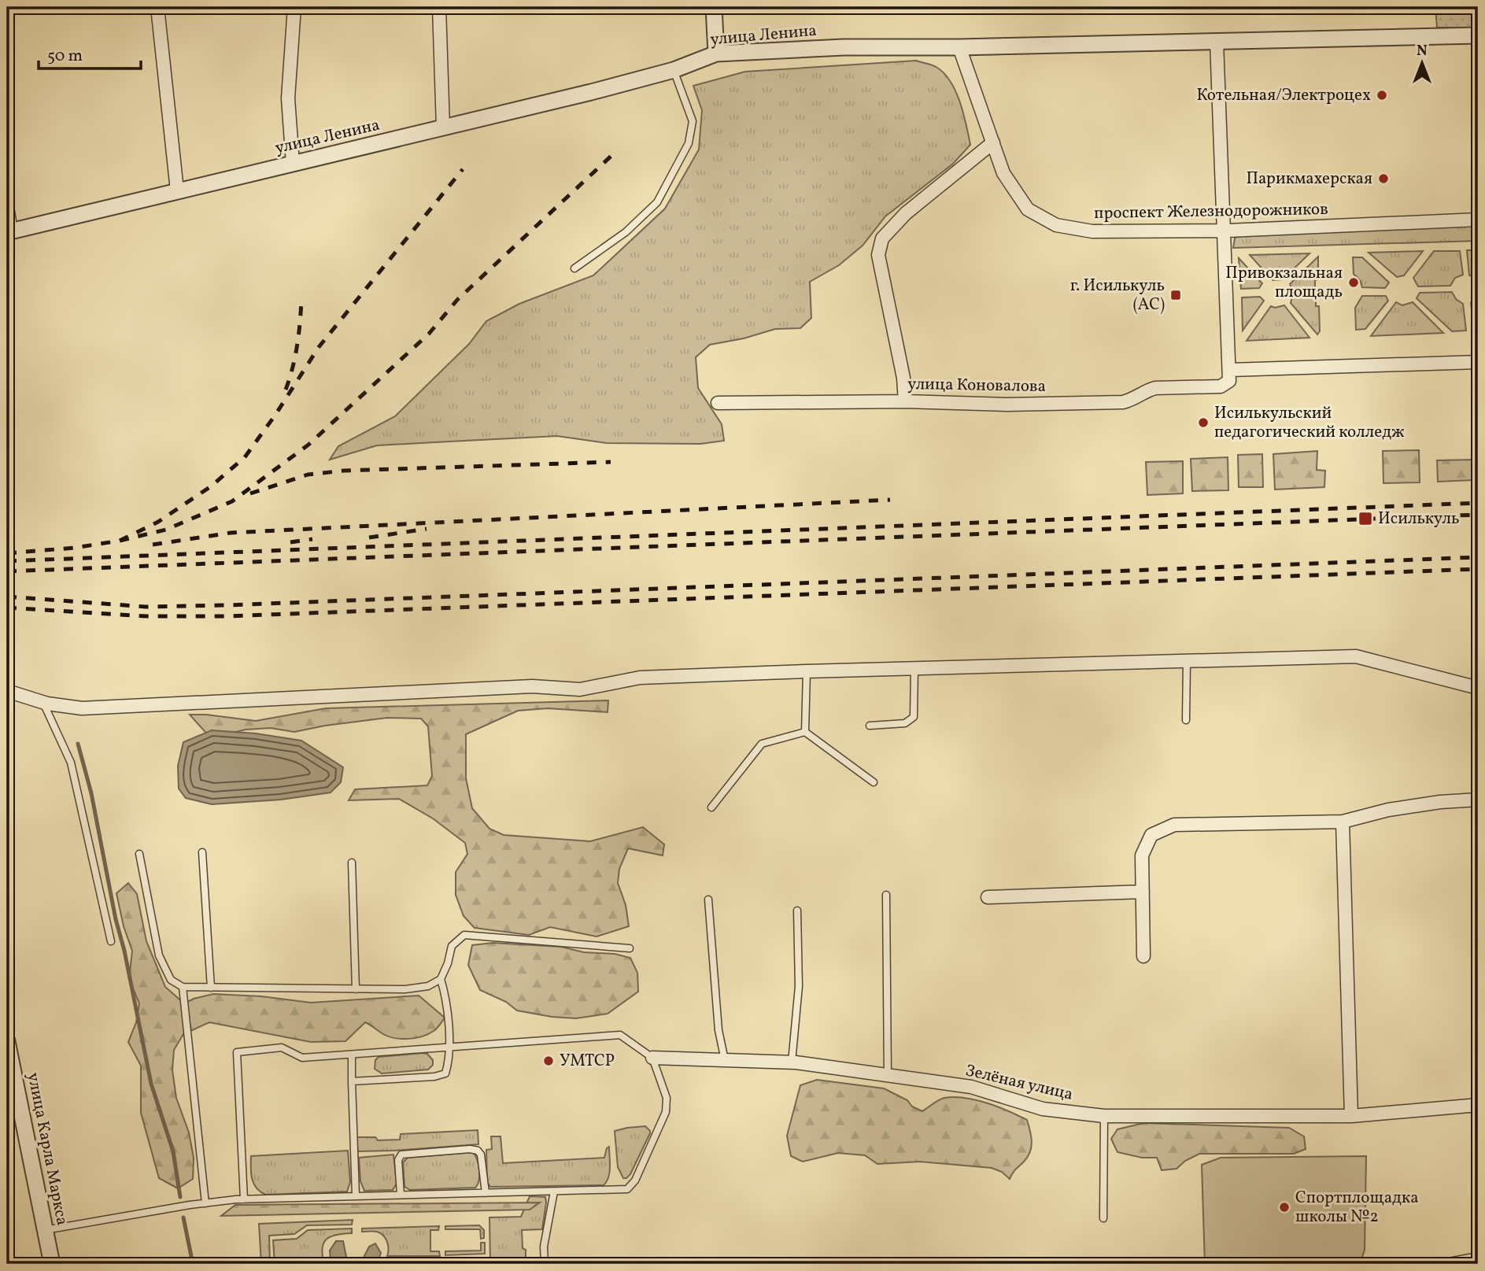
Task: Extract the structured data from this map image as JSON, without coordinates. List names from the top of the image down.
{
  "streets": {
    "street": [
      "улица Ленина",
      "проспект Железнодорожников",
      "улица Коновалова",
      "Зелёная улица",
      "улица Карла Маркса"
    ]
  },
  "crossings": [
    ["улица Ленина", "проспект Железнодорожников"]
  ],
  "places": {
    "other": [
      "Котельная/Электроцех",
      "Парикмахерская",
      "Привокзальная площадь",
      "Исилькульский педагогический колледж",
      "УМТСР",
      "Спортплощадка школы №2"
    ],
    "transit": ["г. Исилькуль (АС)", "Исилькуль"]
  },
  "scale_bar": "50 m",
  "north": "top"
}
